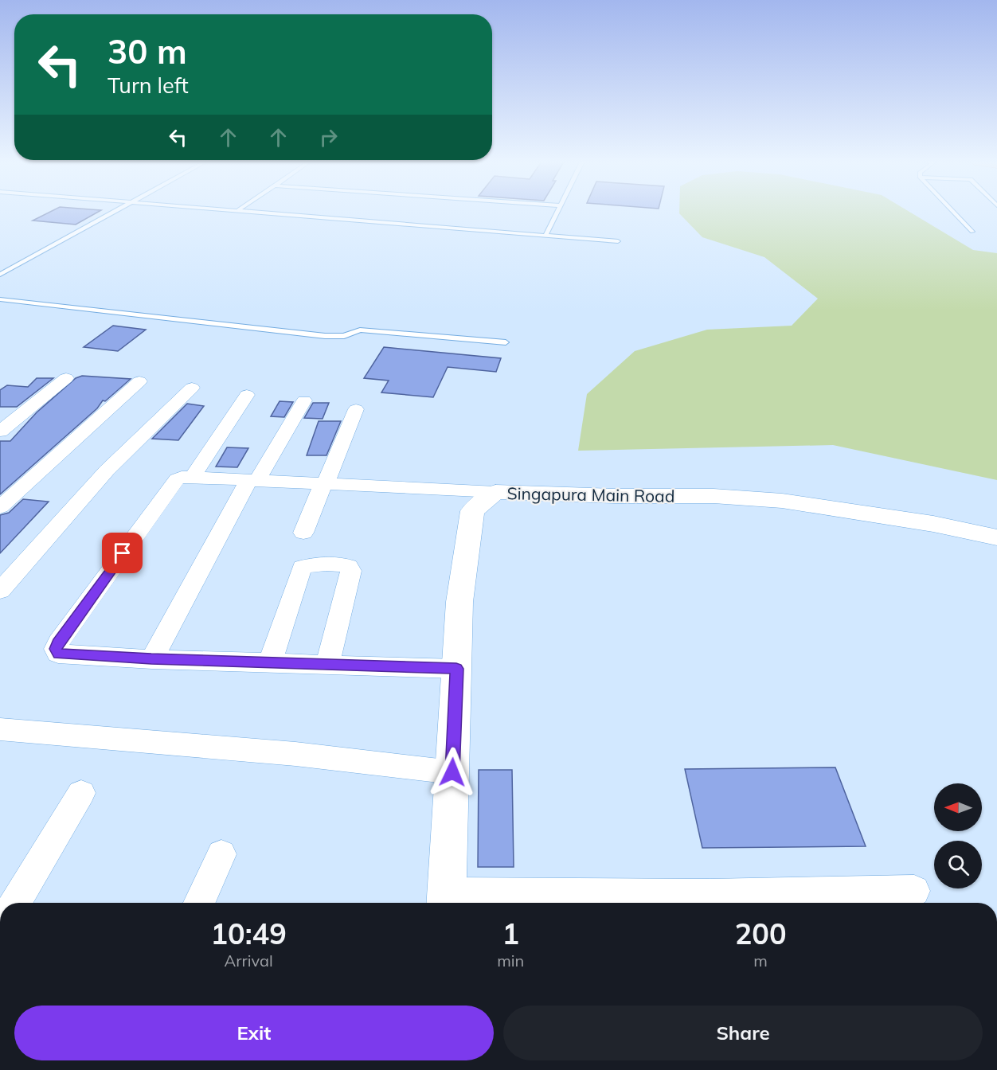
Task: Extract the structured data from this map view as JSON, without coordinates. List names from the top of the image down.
{
  "streets": {
    "street": ["Singapura Main Road"]
  },
  "north": "left",
  "page": {
    "turn": ["30 m", "Turn left"],
    "eta": [
      "10:49",
      "Arrival",
      "1",
      "min",
      "200",
      "m"
    ],
    "buttons": ["Exit", "Share"]
  }
}
